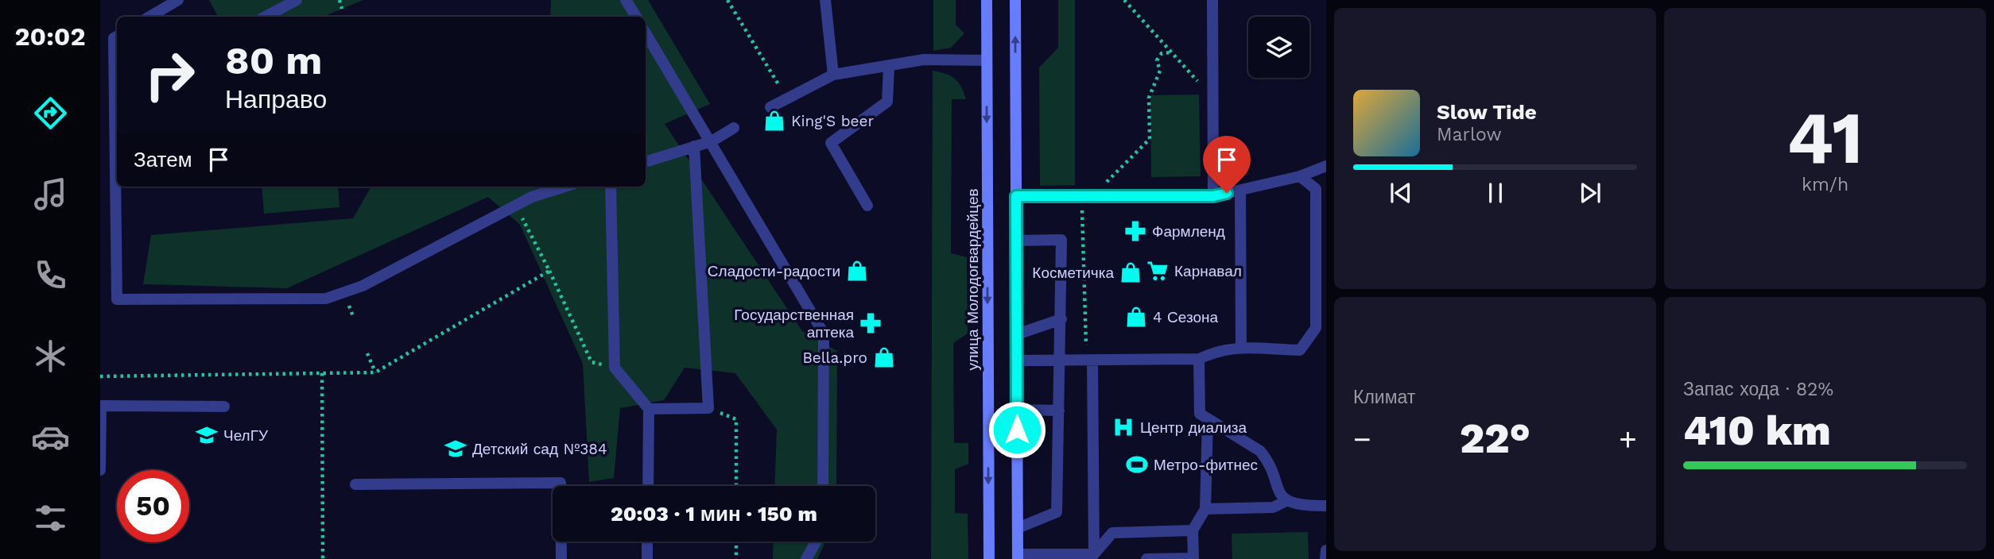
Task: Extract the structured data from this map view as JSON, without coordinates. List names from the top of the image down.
{
  "streets": {
    "main road": ["улица Молодогвардейцев"]
  },
  "places": {
    "shop": [
      "King'S beer",
      "Сладости-радости",
      "Косметичка",
      "4 Сезона",
      "Bella.pro"
    ],
    "pharmacy": ["Фармленд", "Государственная аптека"],
    "supermarket": ["Карнавал"],
    "hospital": ["Центр диализа"],
    "school or university": ["ЧелГУ", "Детский сад №384"],
    "sports": ["Метро-фитнес"]
  },
  "page": {
    "tabs": "20:02",
    "tile": [
      ["41", "km/h"],
      "Климат",
      ["Запас хода · 82%", "410 km"]
    ],
    "turn": ["80 m", "Направо"],
    "song": ["Slow Tide", "Marlow"],
    "then": "Затем",
    "heat": ["−", "22°", "+"],
    "limit": "50",
    "trip": "20:03 · 1 мин · 150 m"
  }
}
